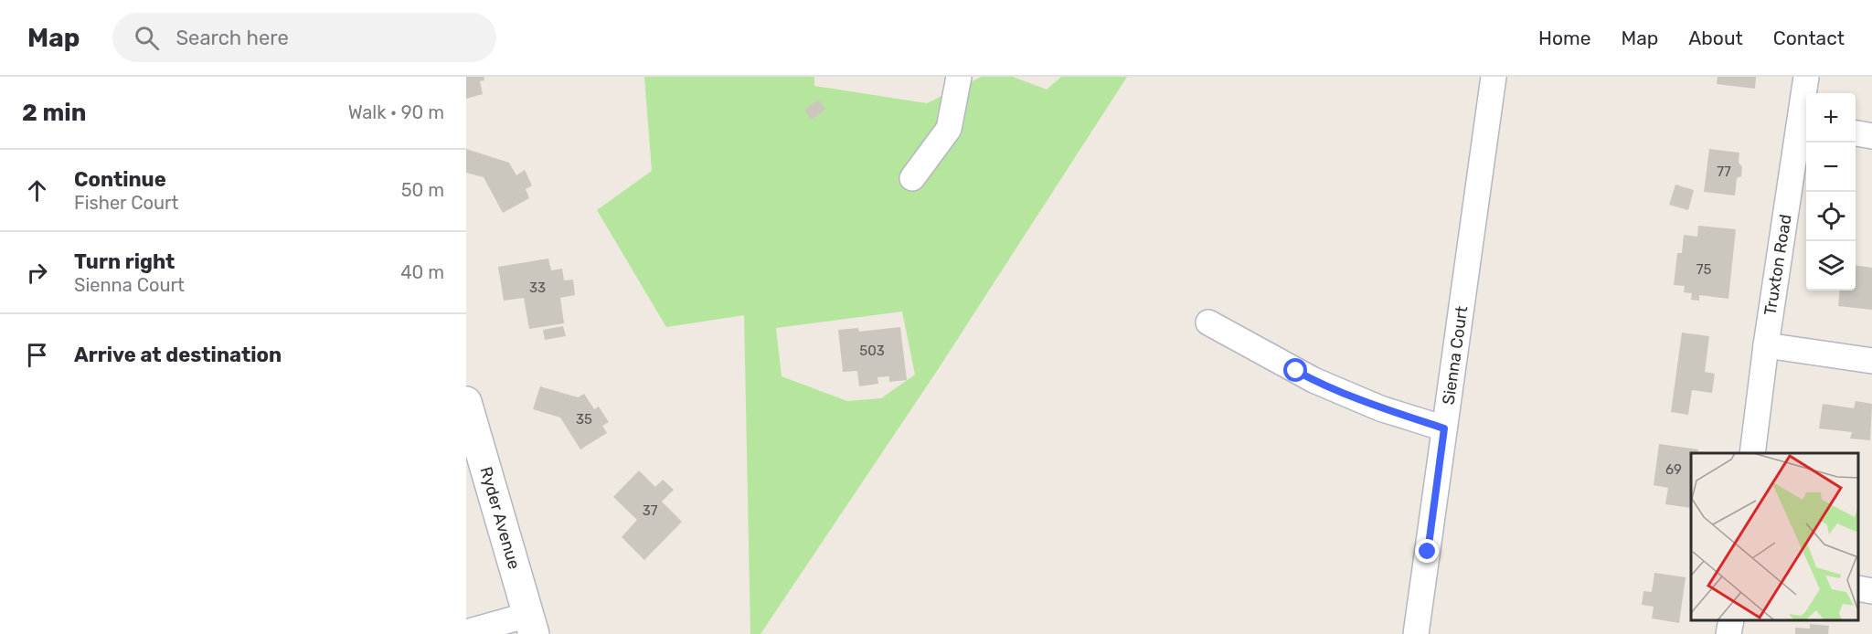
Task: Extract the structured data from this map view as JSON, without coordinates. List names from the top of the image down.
{
  "streets": {
    "street": ["Truxton Road", "Sienna Court", "Ryder Avenue"]
  },
  "house_numbers": [
    "77",
    "75",
    "33",
    "503",
    "35",
    "69",
    "37"
  ],
  "page": {
    "header": "Map",
    "search": "Search here",
    "nav": [
      "Home",
      "Map",
      "About",
      "Contact"
    ],
    "heading": ["2 min", "Walk · 90 m"],
    "map_buttons": ["+", "−"],
    "list": [
      ["Continue", "Fisher Court", "50 m"],
      ["Turn right", "Sienna Court", "40 m"],
      "Arrive at destination"
    ]
  }
}
